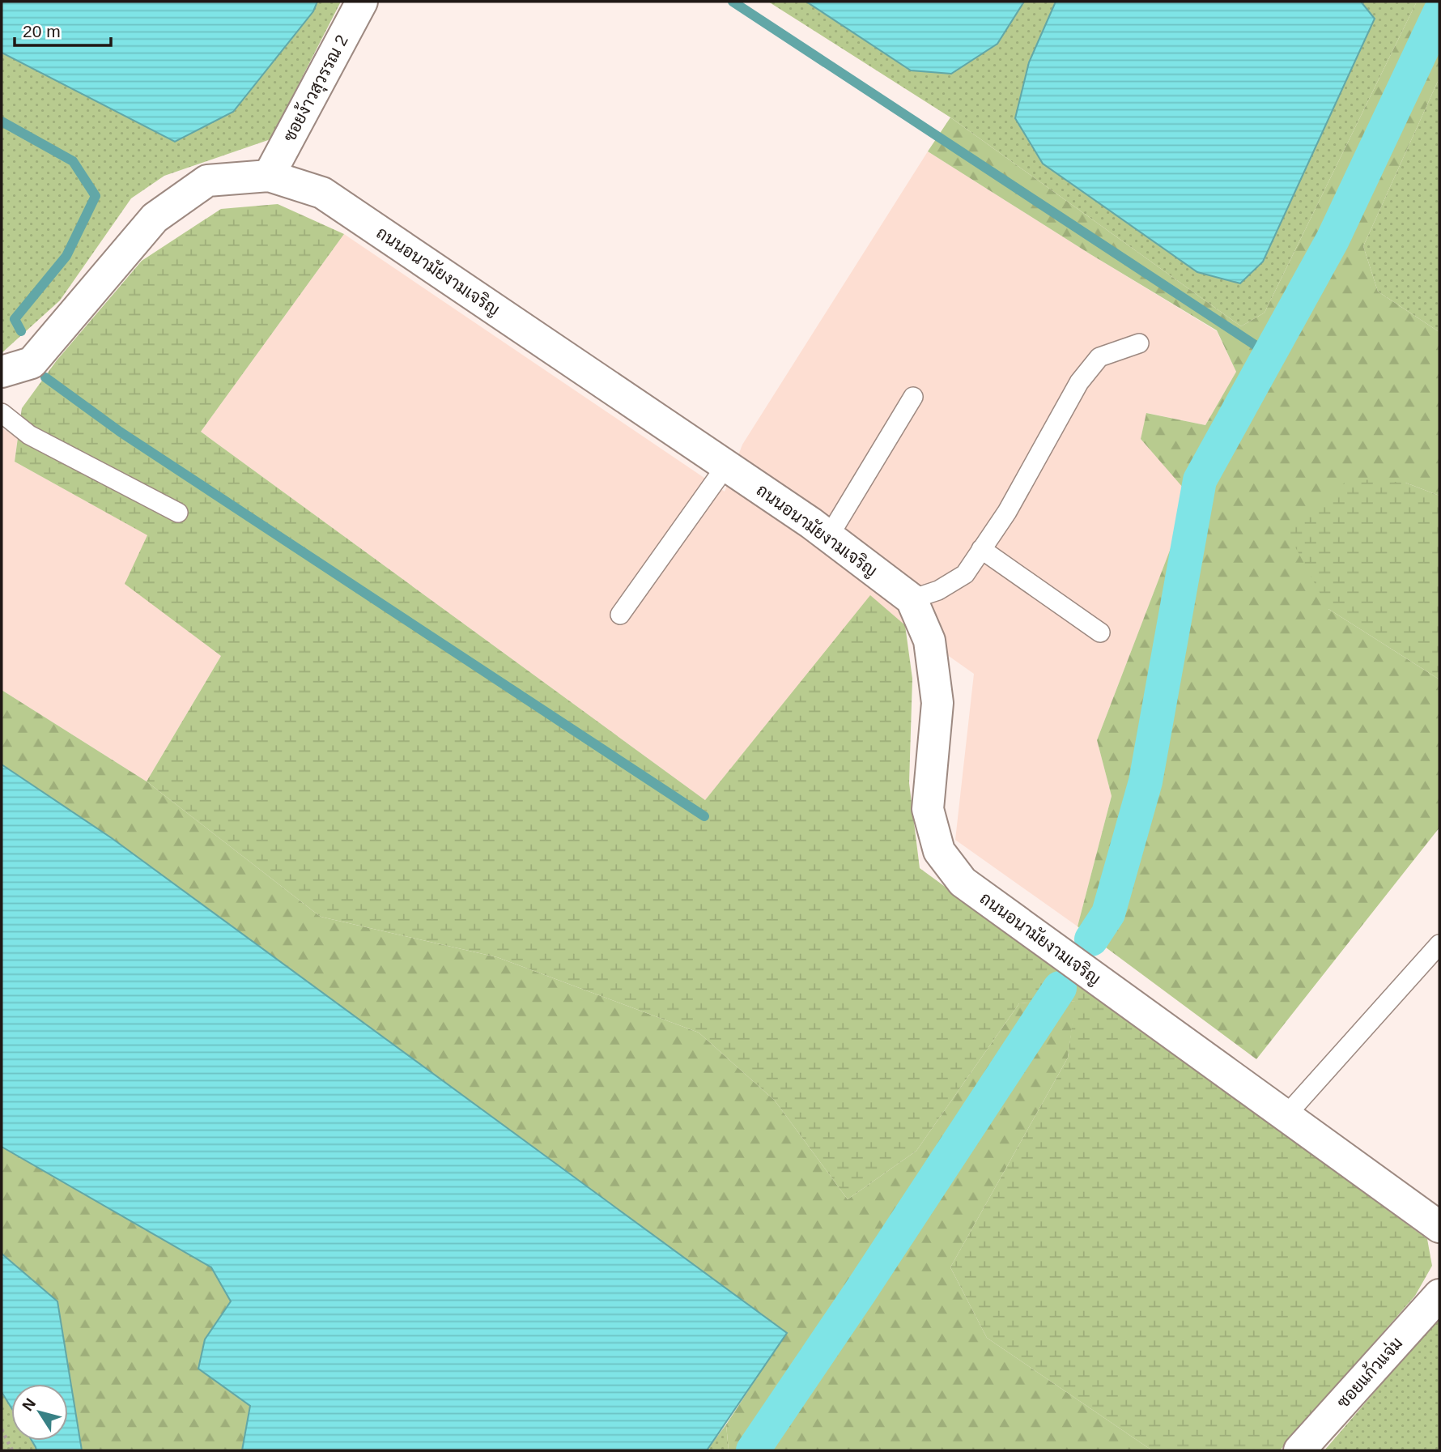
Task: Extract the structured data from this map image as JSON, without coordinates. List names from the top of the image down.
{
  "streets": {
    "street": ["ซอยง้าวสุวรรณ 2", "ถนนอนามัยงามเจริญ", "ซอยแก้วแจ่ม"]
  },
  "crossings": [
    ["ซอยง้าวสุวรรณ 2", "ถนนอนามัยงามเจริญ"]
  ],
  "scale_bar": "20 m",
  "north": "top left"
}
